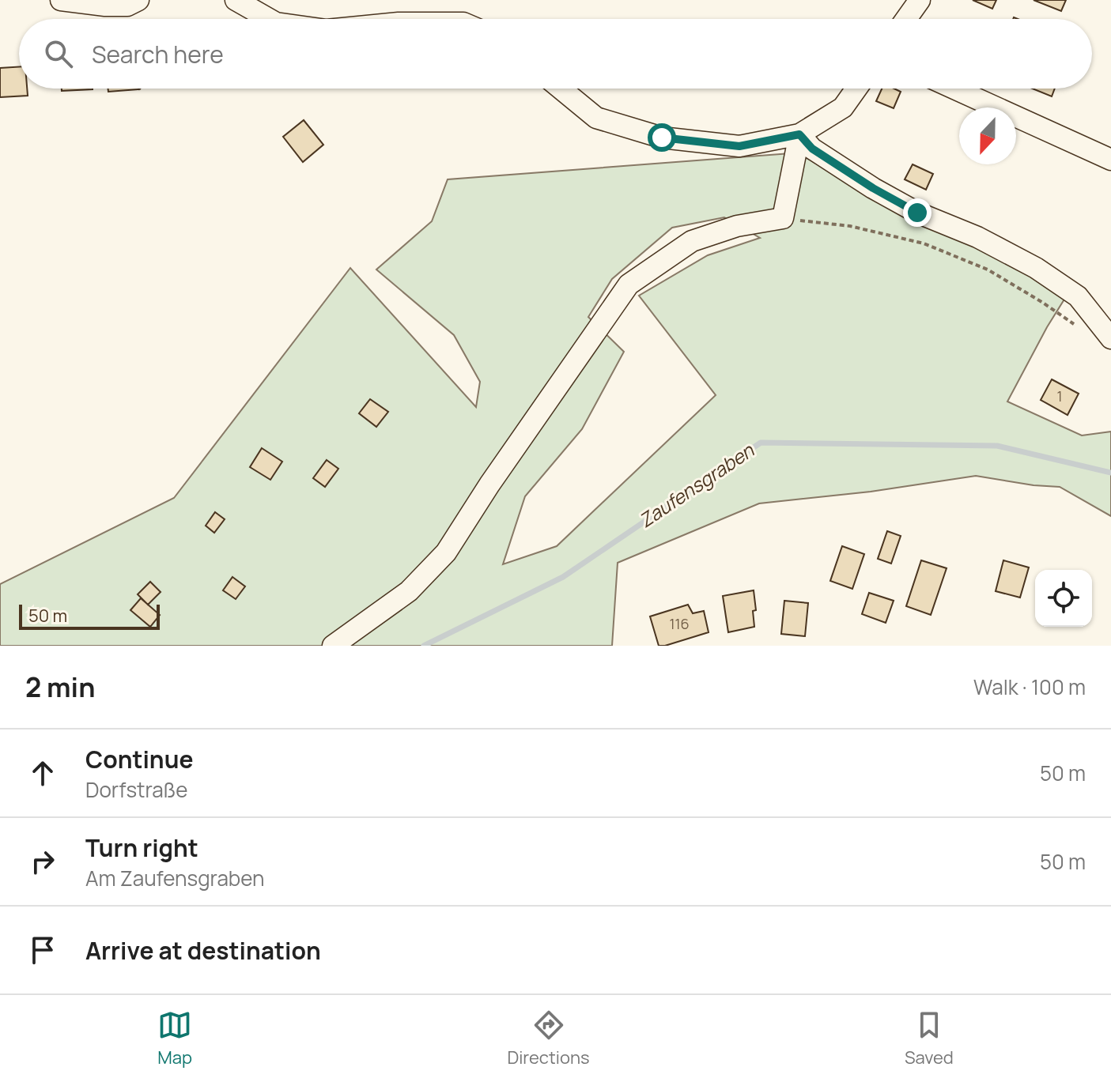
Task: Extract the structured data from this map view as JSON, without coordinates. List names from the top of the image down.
{
  "water": ["Zaufensgraben"],
  "house_numbers": ["1", "116"],
  "scale_bar": "50 m",
  "north": "bottom",
  "page": {
    "search": "Search here",
    "scale": "50 m",
    "heading": ["2 min", "Walk · 100 m"],
    "list": [
      ["Continue", "Dorfstraße", "50 m"],
      ["Turn right", "Am Zaufensgraben", "50 m"],
      "Arrive at destination"
    ],
    "nav": ["Map", "Directions", "Saved"]
  }
}
